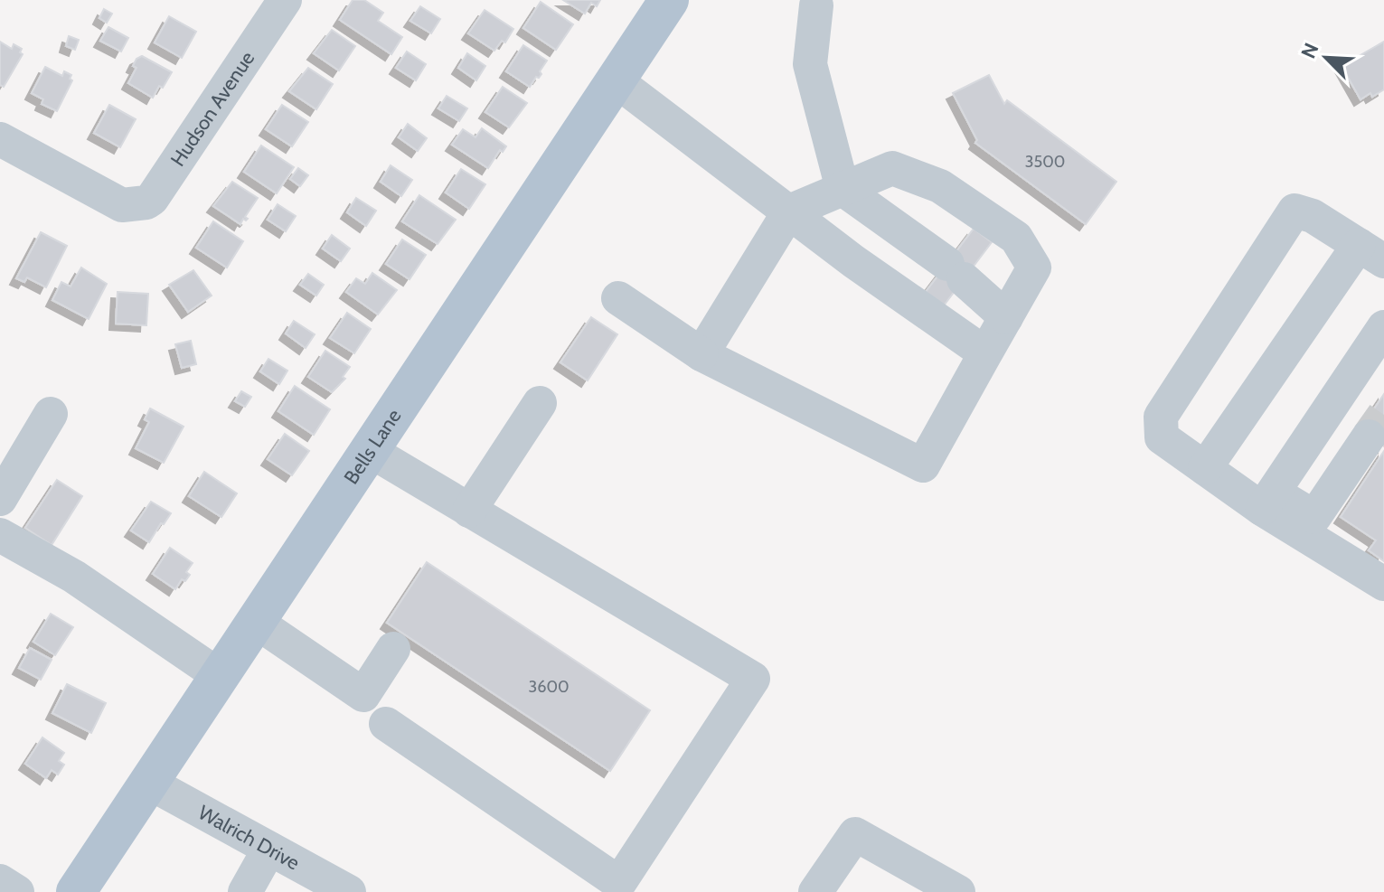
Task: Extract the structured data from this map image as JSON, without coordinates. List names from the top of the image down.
{
  "streets": {
    "main road": ["Bells Lane"],
    "street": ["Hudson Avenue", "Walrich Drive"]
  },
  "crossings": [
    ["Bells Lane", "Walrich Drive"]
  ],
  "house_numbers": ["3500", "3600"],
  "north": "top left"
}
